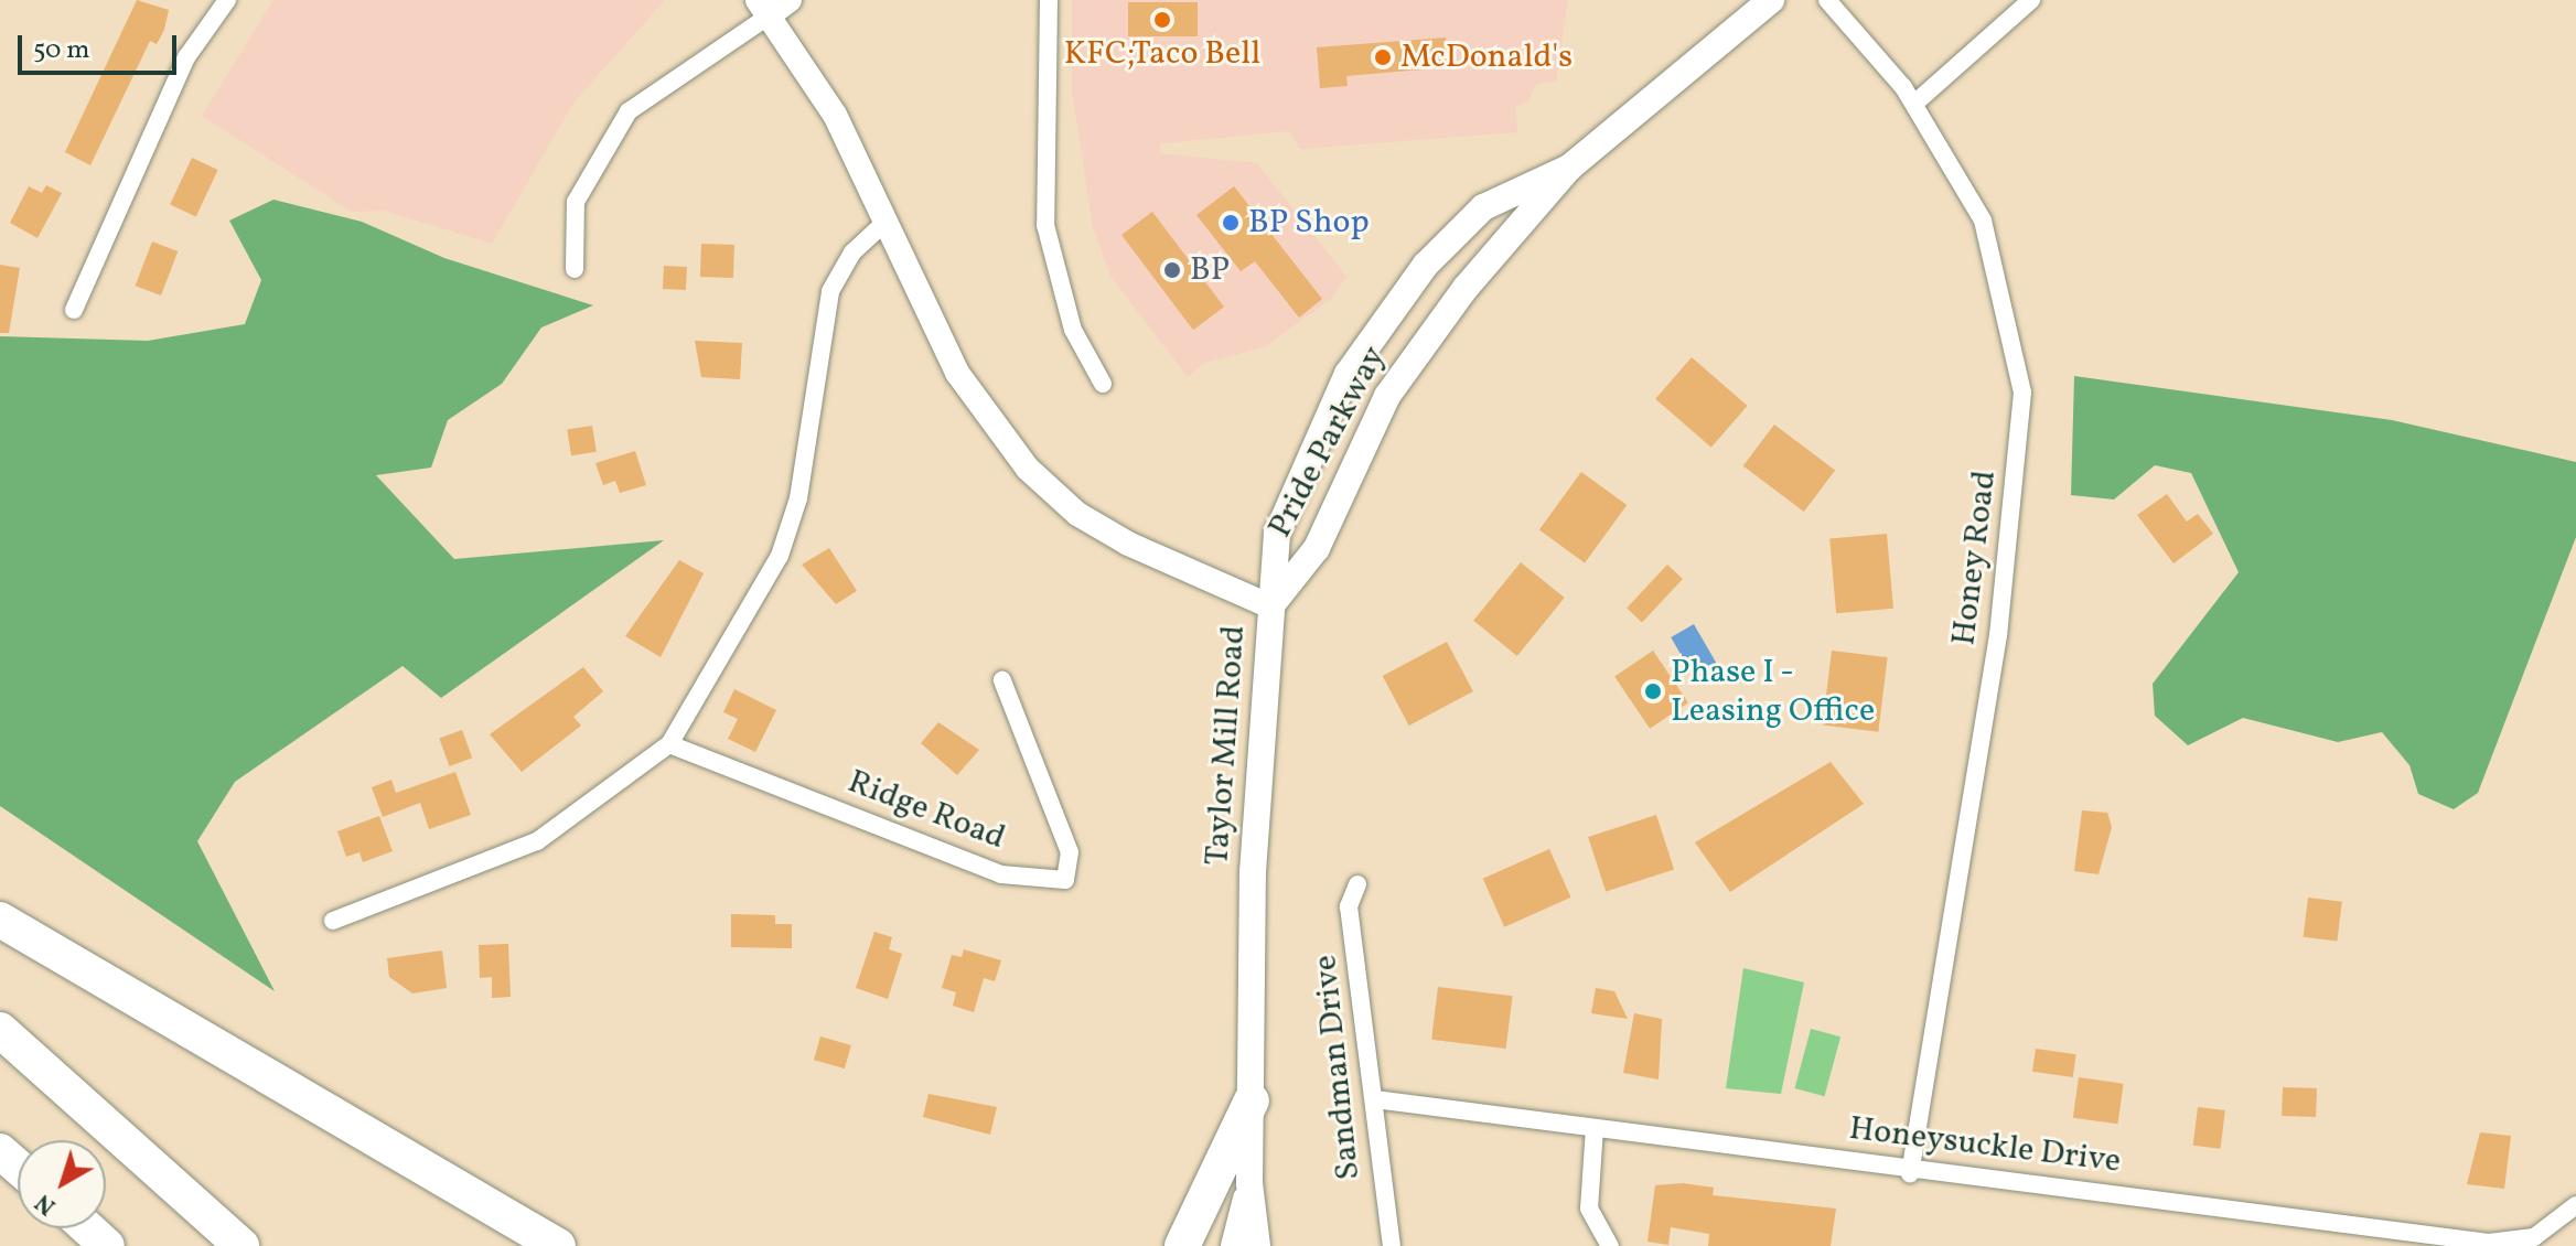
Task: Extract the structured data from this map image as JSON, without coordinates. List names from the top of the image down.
{
  "streets": {
    "main road": ["Pride Parkway", "Taylor Mill Road"],
    "street": [
      "Honey Road",
      "Ridge Road",
      "Sandman Drive",
      "Honeysuckle Drive"
    ]
  },
  "crossings": [
    ["Pride Parkway", "Taylor Mill Road"],
    ["Honey Road", "Honeysuckle Drive"],
    ["Sandman Drive", "Honeysuckle Drive"]
  ],
  "places": [
    "KFC;Taco Bell",
    "McDonald's",
    "BP Shop",
    "BP",
    "Phase I - Leasing Office"
  ],
  "scale_bar": "50 m",
  "north": "bottom left"
}
